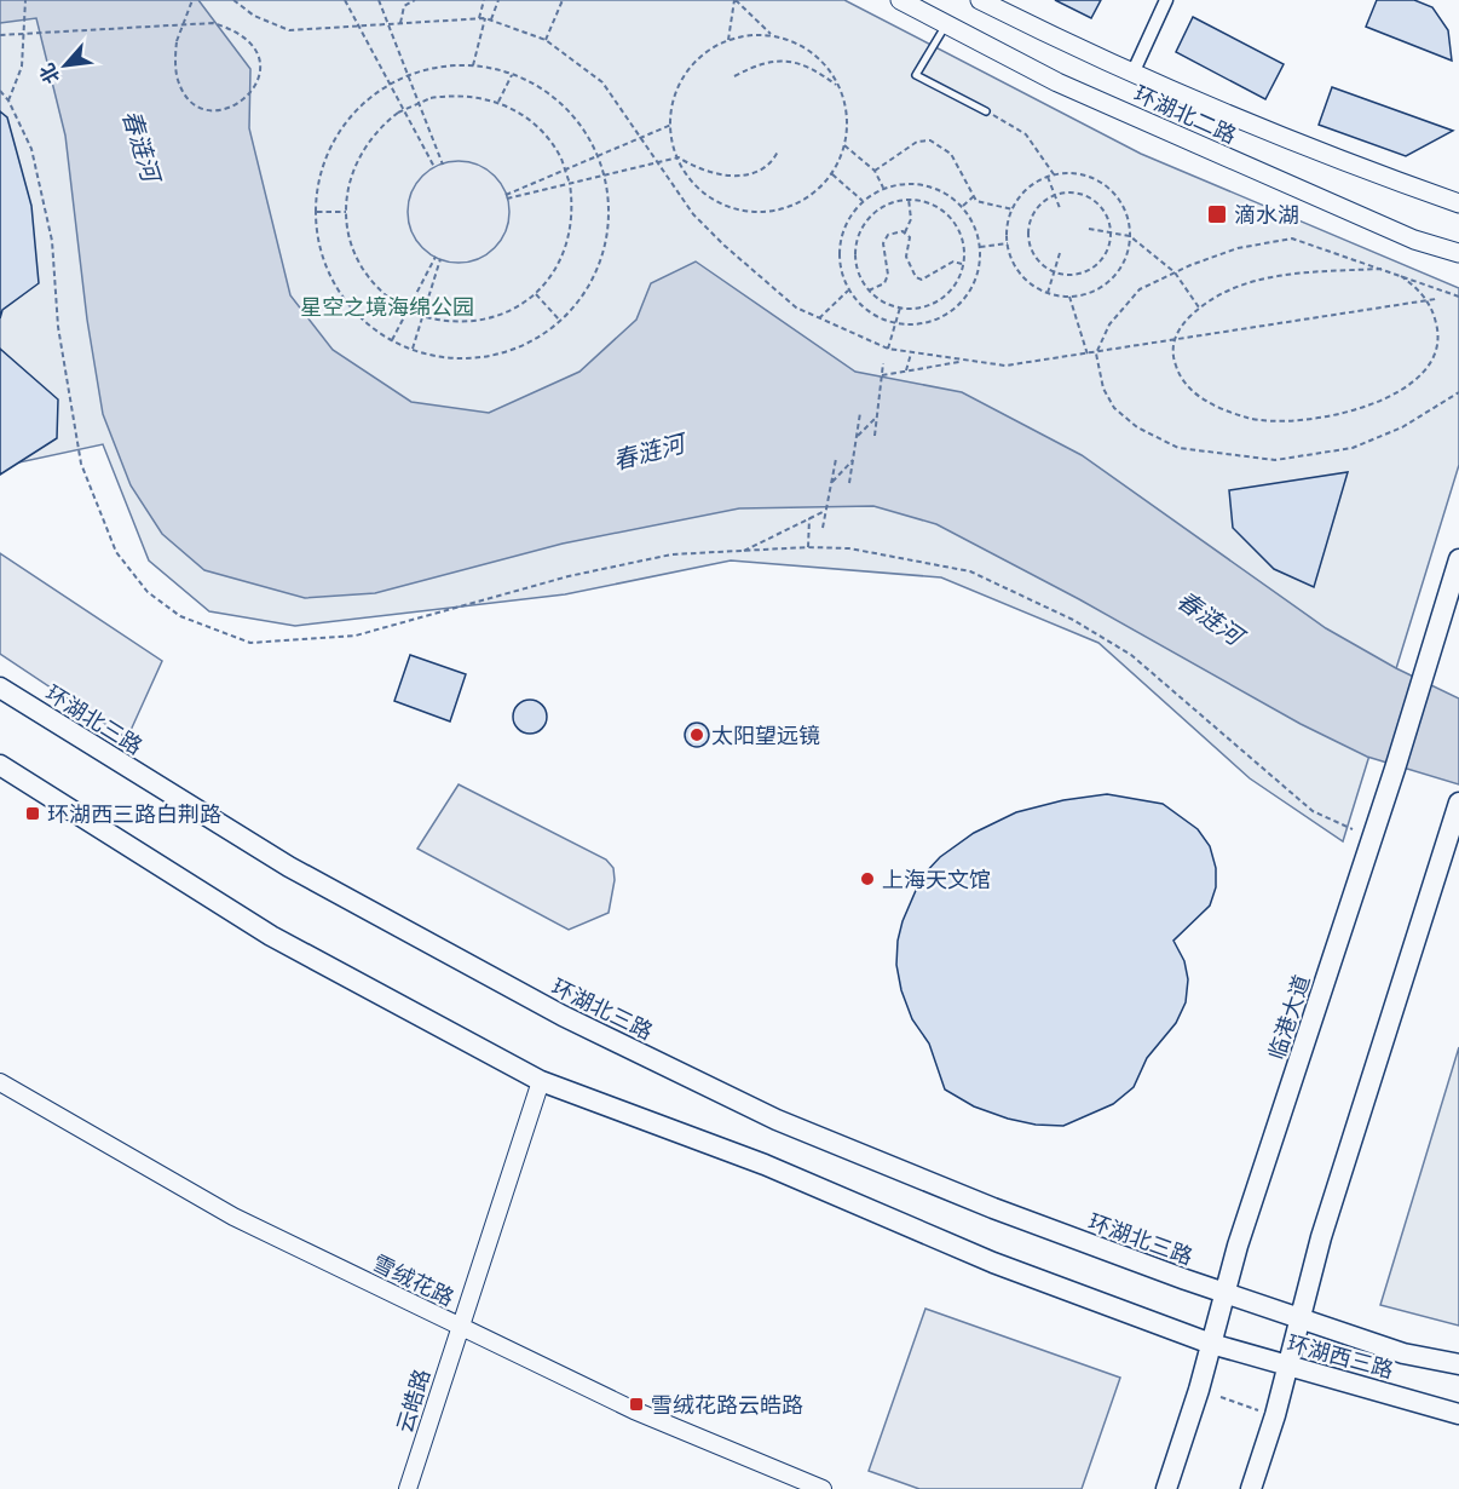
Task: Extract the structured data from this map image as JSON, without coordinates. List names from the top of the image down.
{
  "streets": {
    "main road": [
      "环湖北二路",
      "环湖北三路",
      "临港大道",
      "环湖西三路"
    ],
    "street": ["雪绒花路", "云皓路"]
  },
  "crossings": [
    ["环湖北三路", "临港大道"],
    ["环湖北三路", "环湖西三路"],
    ["临港大道", "环湖西三路"],
    ["雪绒花路", "云皓路"]
  ],
  "water": ["春涟河"],
  "parks": ["星空之境海绵公园"],
  "places": {
    "transit": ["滴水湖", "环湖西三路白荆路", "雪绒花路云皓路"],
    "other": ["太阳望远镜", "上海天文馆"]
  },
  "north": "bottom left"
}
